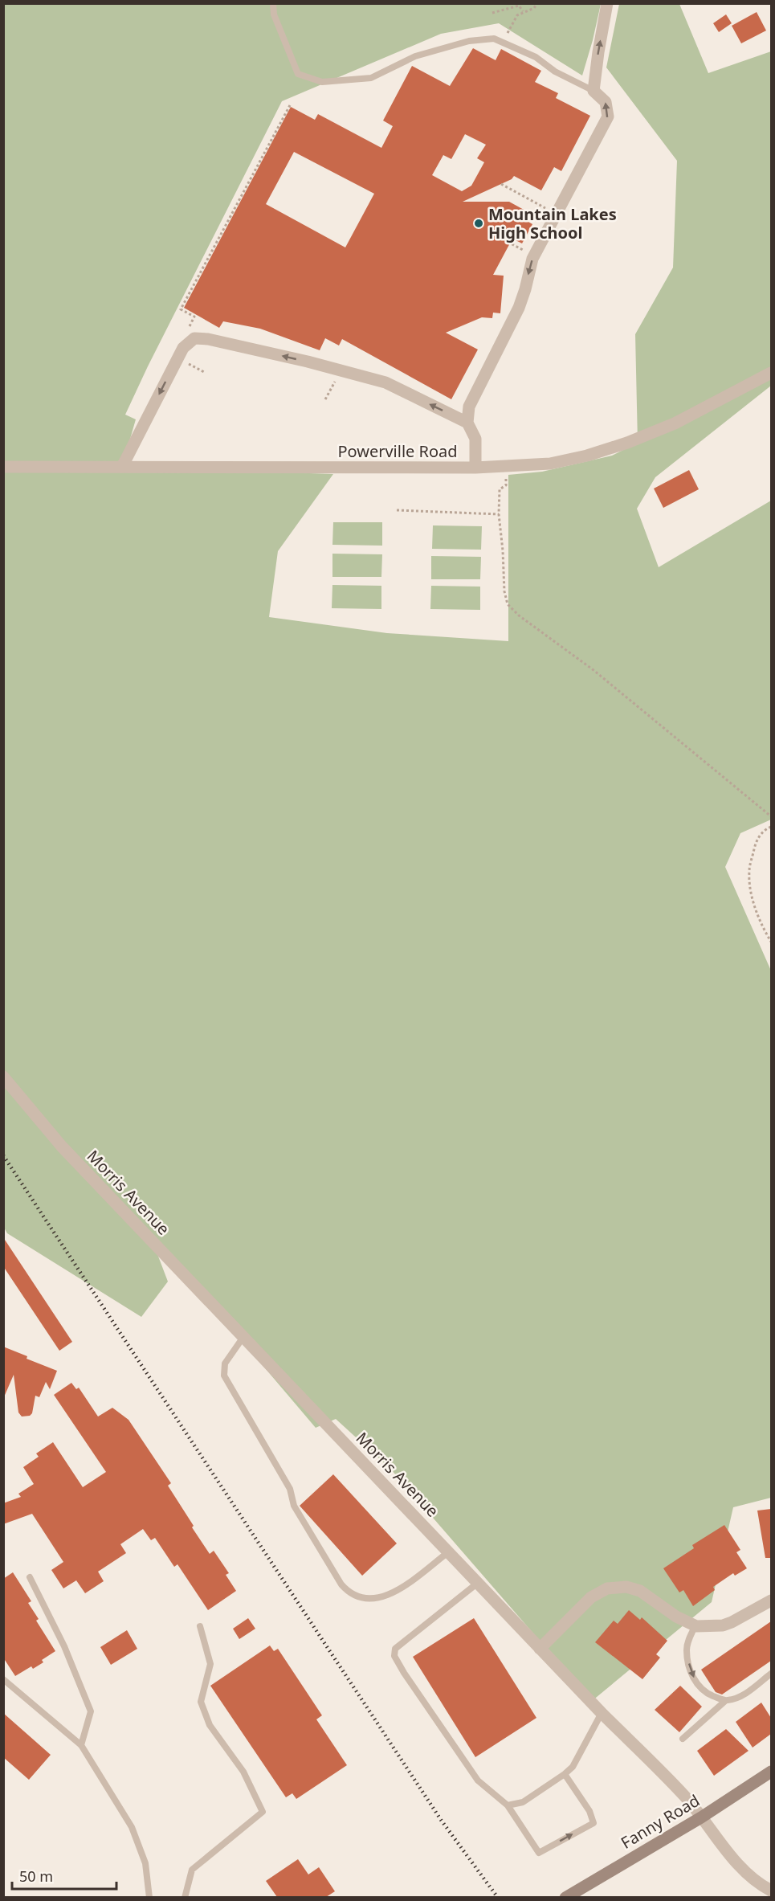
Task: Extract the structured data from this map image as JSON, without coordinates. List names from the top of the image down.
{
  "streets": {
    "main road": ["Fanny Road"],
    "street": ["Powerville Road", "Morris Avenue"]
  },
  "crossings": [
    ["Morris Avenue", "Fanny Road"]
  ],
  "places": ["Mountain Lakes High School"],
  "scale_bar": "50 m"
}
